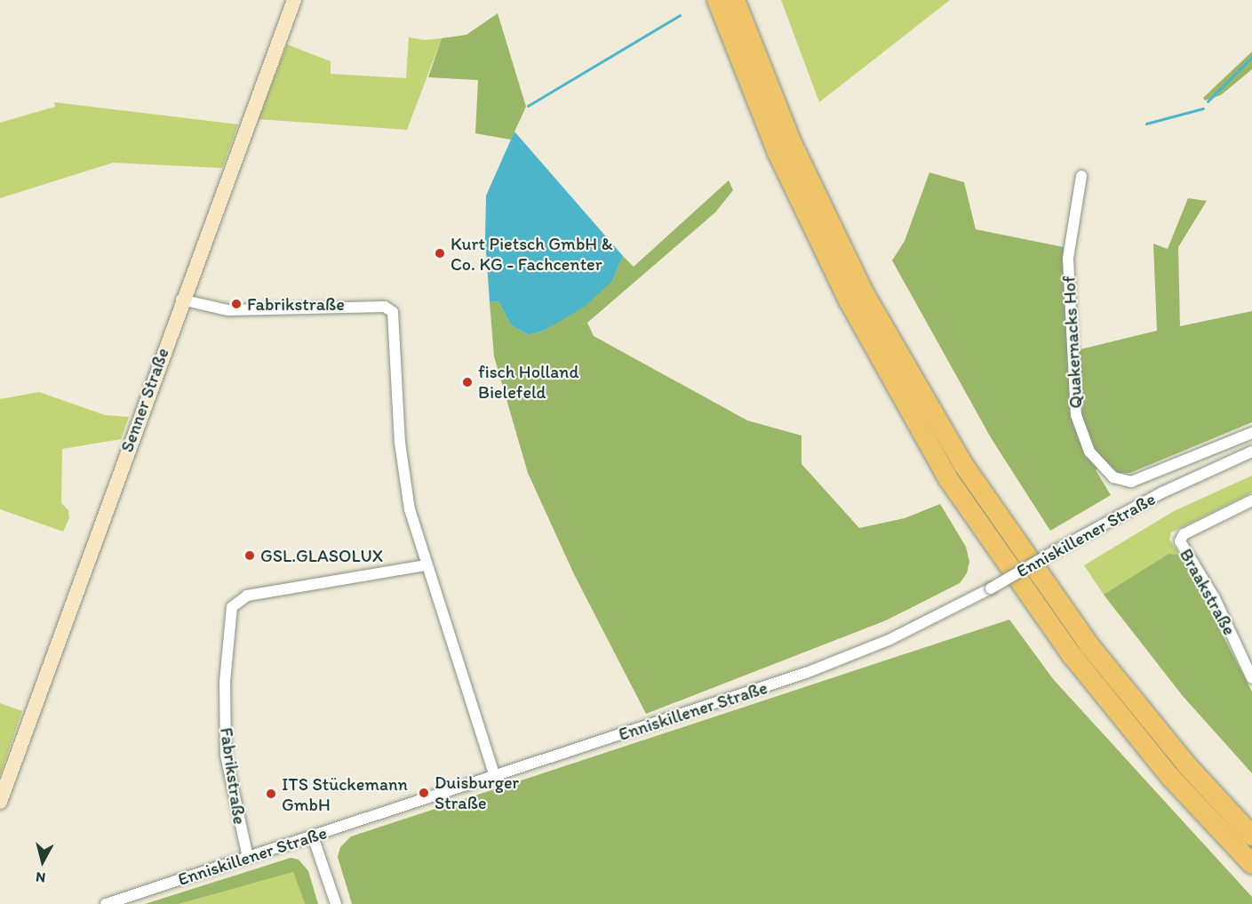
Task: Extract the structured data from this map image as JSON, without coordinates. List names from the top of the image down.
{
  "streets": {
    "street": [
      "Quakernacks Hof",
      "Senner Straße",
      "Enniskillener Straße",
      "Braakstraße",
      "Fabrikstraße"
    ]
  },
  "crossings": [
    ["Enniskillener Straße", "Fabrikstraße"]
  ],
  "places": [
    "Kurt Pietsch GmbH & Co. KG - Fachcenter",
    "Fabrikstraße",
    "fisch Holland Bielefeld",
    "GSL.GLASOLUX",
    "Duisburger Straße",
    "ITS Stückemann GmbH"
  ],
  "north": "bottom"
}
